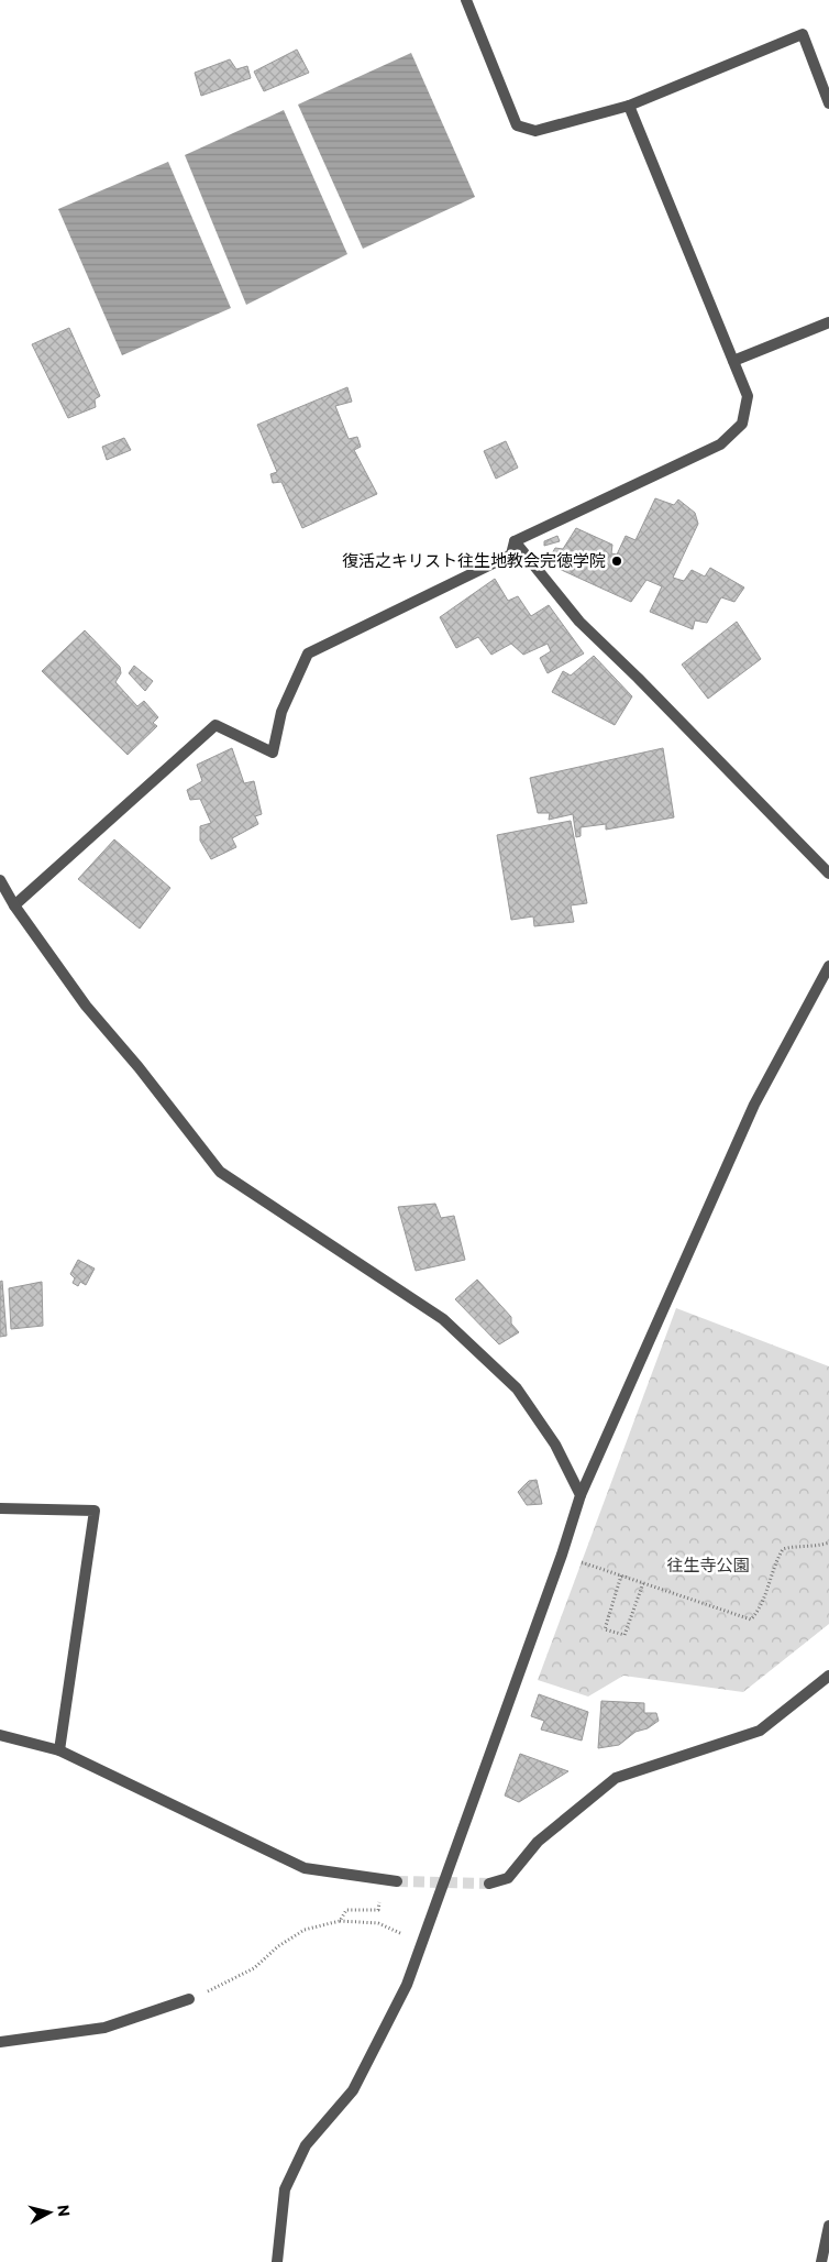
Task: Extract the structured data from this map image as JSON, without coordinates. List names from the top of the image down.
{
  "parks": ["往生寺公園"],
  "places": ["復活之キリスト往生地教会完徳学院"],
  "north": "right"
}
